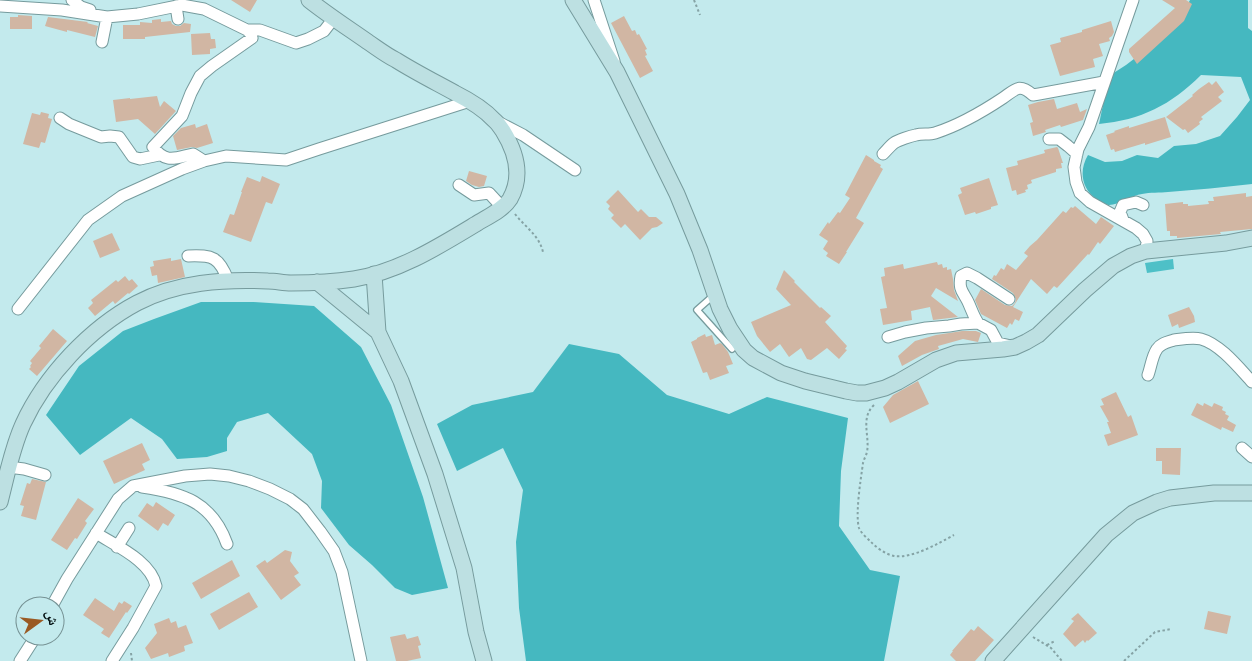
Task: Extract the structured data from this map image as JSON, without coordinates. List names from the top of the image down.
{
  "north": "right"
}
